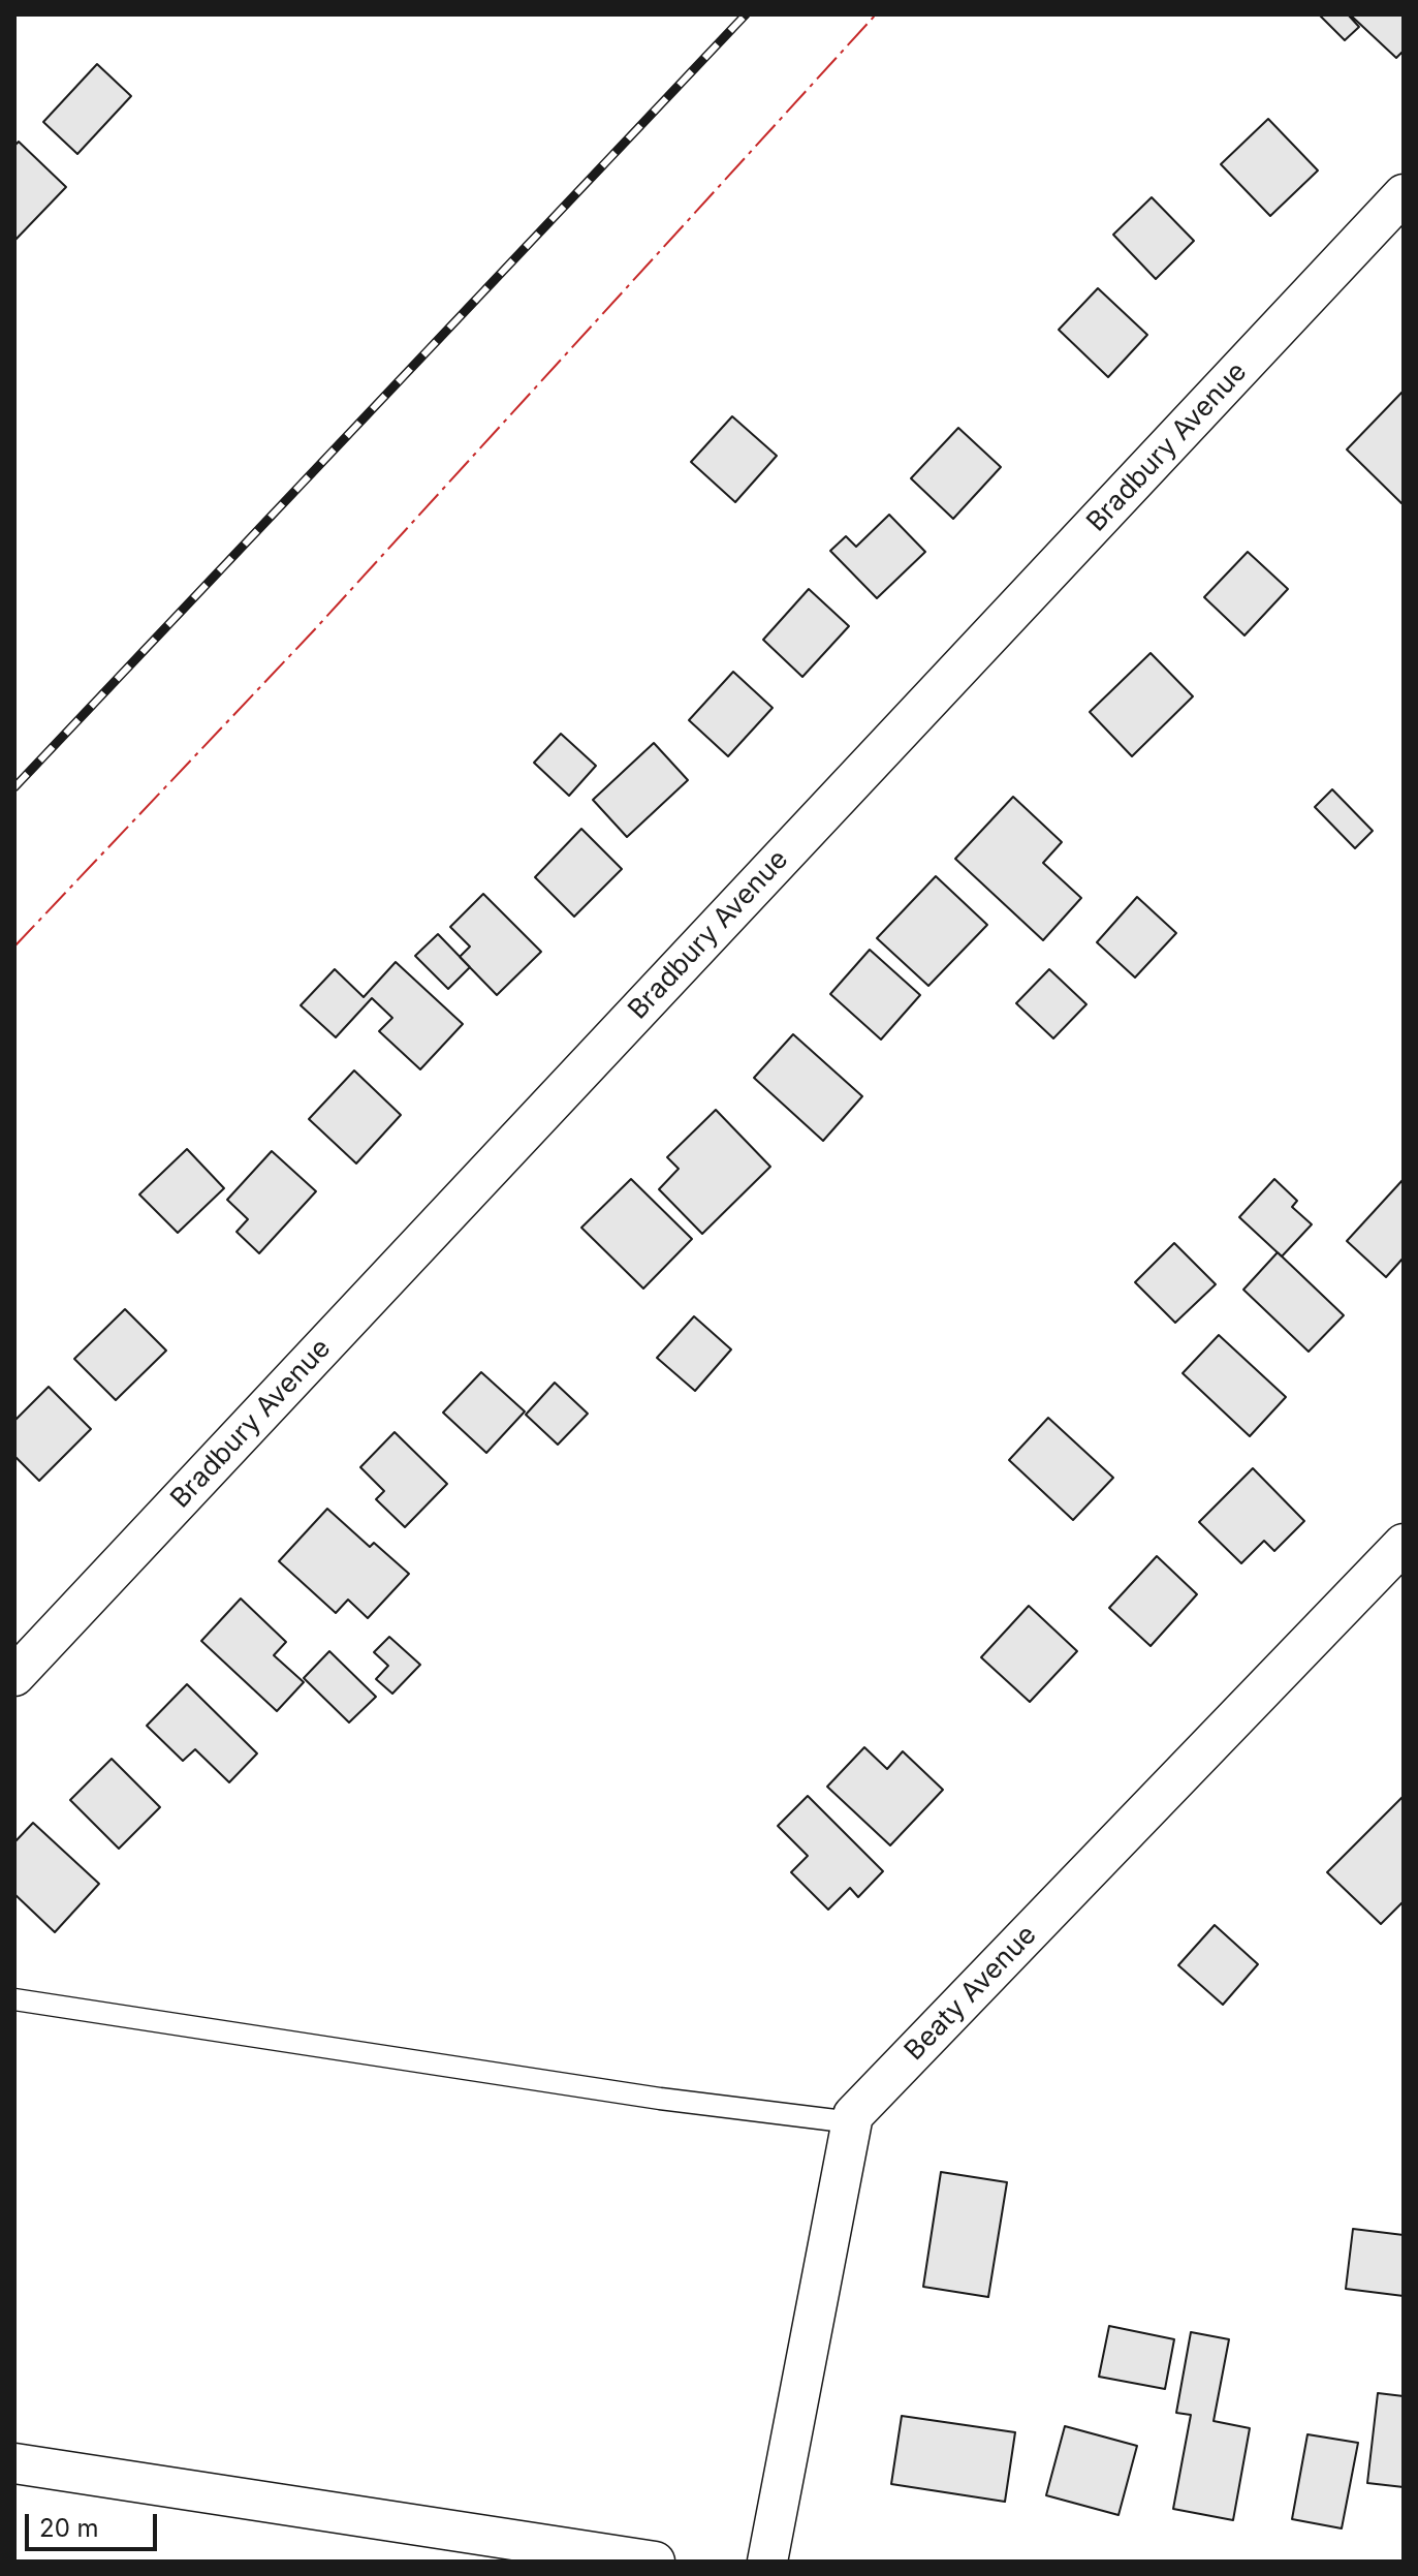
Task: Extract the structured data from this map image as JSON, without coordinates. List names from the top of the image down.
{
  "streets": {
    "street": ["Bradbury Avenue", "Beaty Avenue"]
  },
  "scale_bar": "20 m"
}
